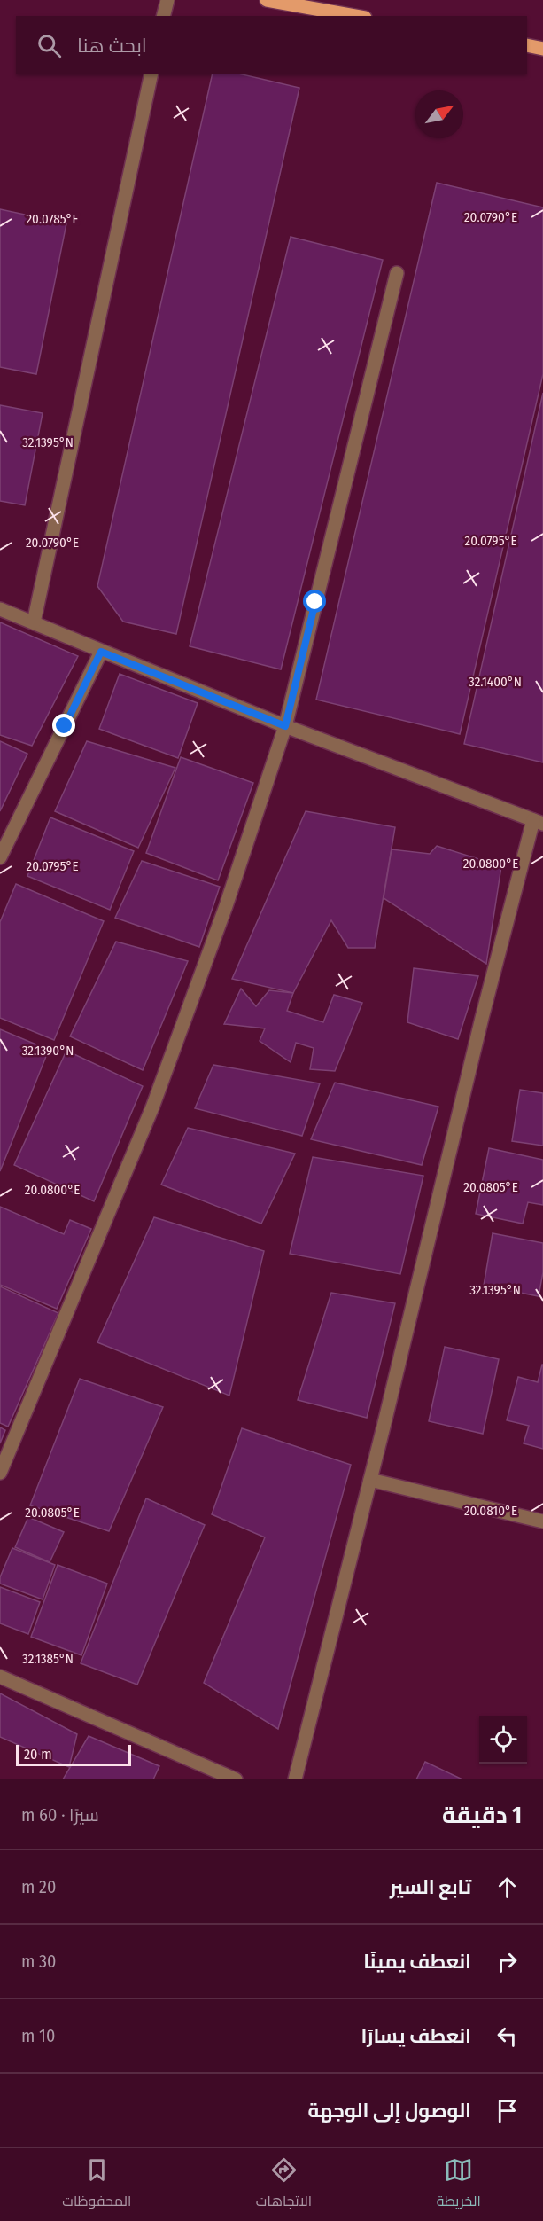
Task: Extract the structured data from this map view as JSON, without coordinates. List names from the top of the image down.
{
  "scale_bar": "20 m",
  "north": "top right",
  "page": {
    "search": "ابحث هنا",
    "scale": "20 m",
    "heading": ["1 دقيقة", "سيرًا · 60 m"],
    "list": [
      ["تابع السير", "20 m"],
      ["انعطف يمينًا", "30 m"],
      ["انعطف يسارًا", "10 m"],
      "الوصول إلى الوجهة"
    ],
    "nav": ["الخريطة", "الاتجاهات", "المحفوظات"]
  },
  "coordinates": [
    "20.0790°E",
    "20.0785°E",
    "32.1395°N",
    "20.0795°E",
    "32.1400°N",
    "20.0800°E",
    "32.1390°N",
    "20.0805°E",
    "20.0810°E",
    "32.1385°N"
  ]
}
